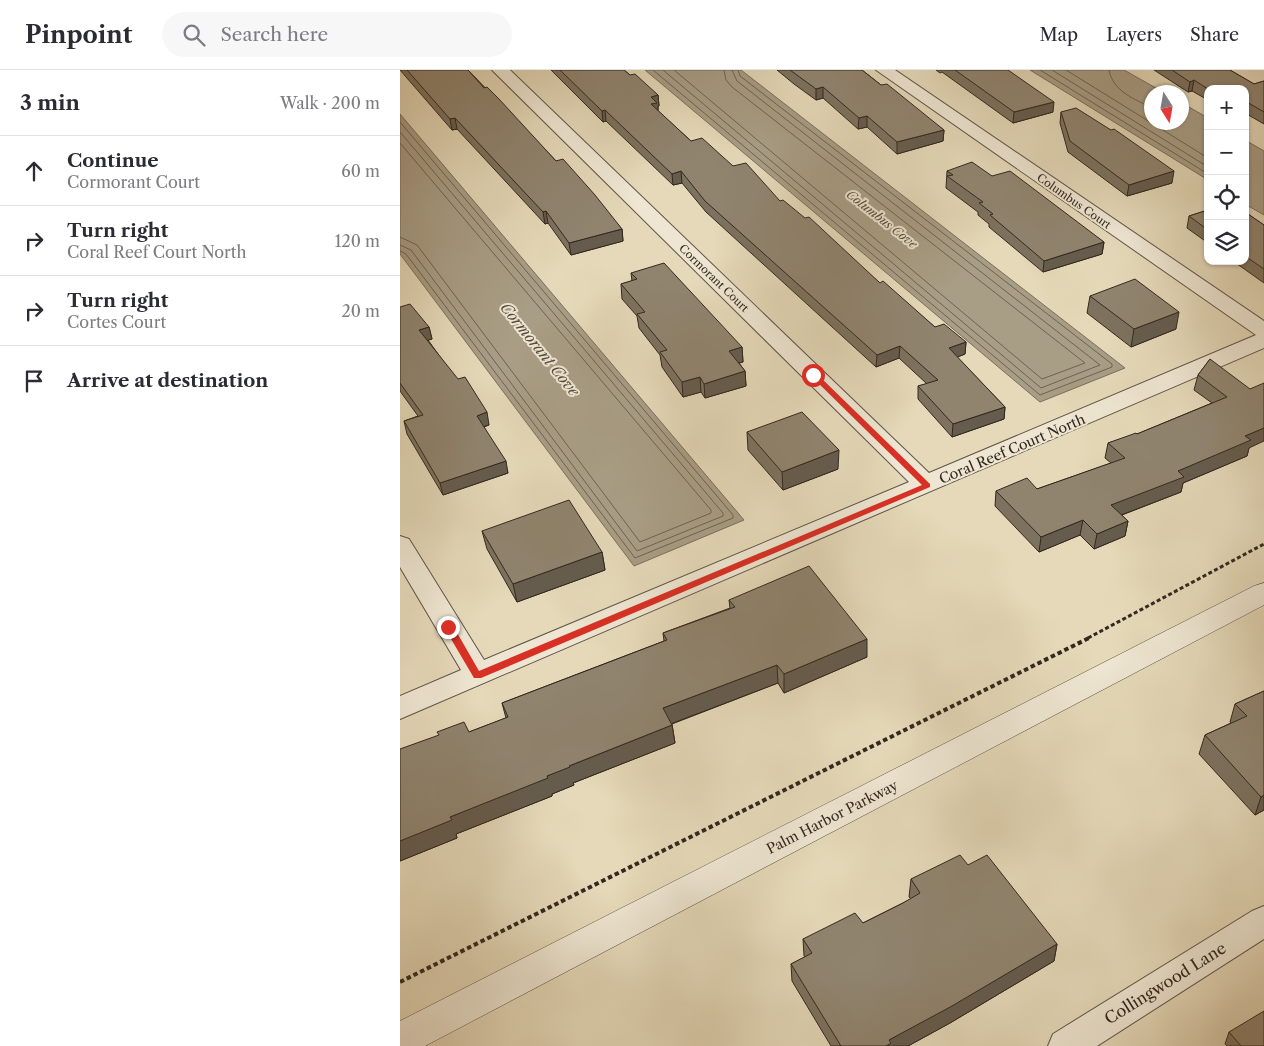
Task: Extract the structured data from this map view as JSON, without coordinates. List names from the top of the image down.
{
  "streets": {
    "street": [
      "Columbus Court",
      "Cormorant Court",
      "Coral Reef Court North",
      "Palm Harbor Parkway",
      "Collingwood Lane"
    ]
  },
  "crossings": [
    ["Cormorant Court", "Coral Reef Court North"]
  ],
  "water": ["Columbus Cove", "Cormorant Cove"],
  "north": "bottom",
  "page": {
    "header": "Pinpoint",
    "search": "Search here",
    "nav": ["Map", "Layers", "Share"],
    "heading": ["3 min", "Walk · 200 m"],
    "map_buttons": ["+", "−"],
    "list": [
      ["Continue", "Cormorant Court", "60 m"],
      ["Turn right", "Coral Reef Court North", "120 m"],
      ["Turn right", "Cortes Court", "20 m"],
      "Arrive at destination"
    ]
  }
}
